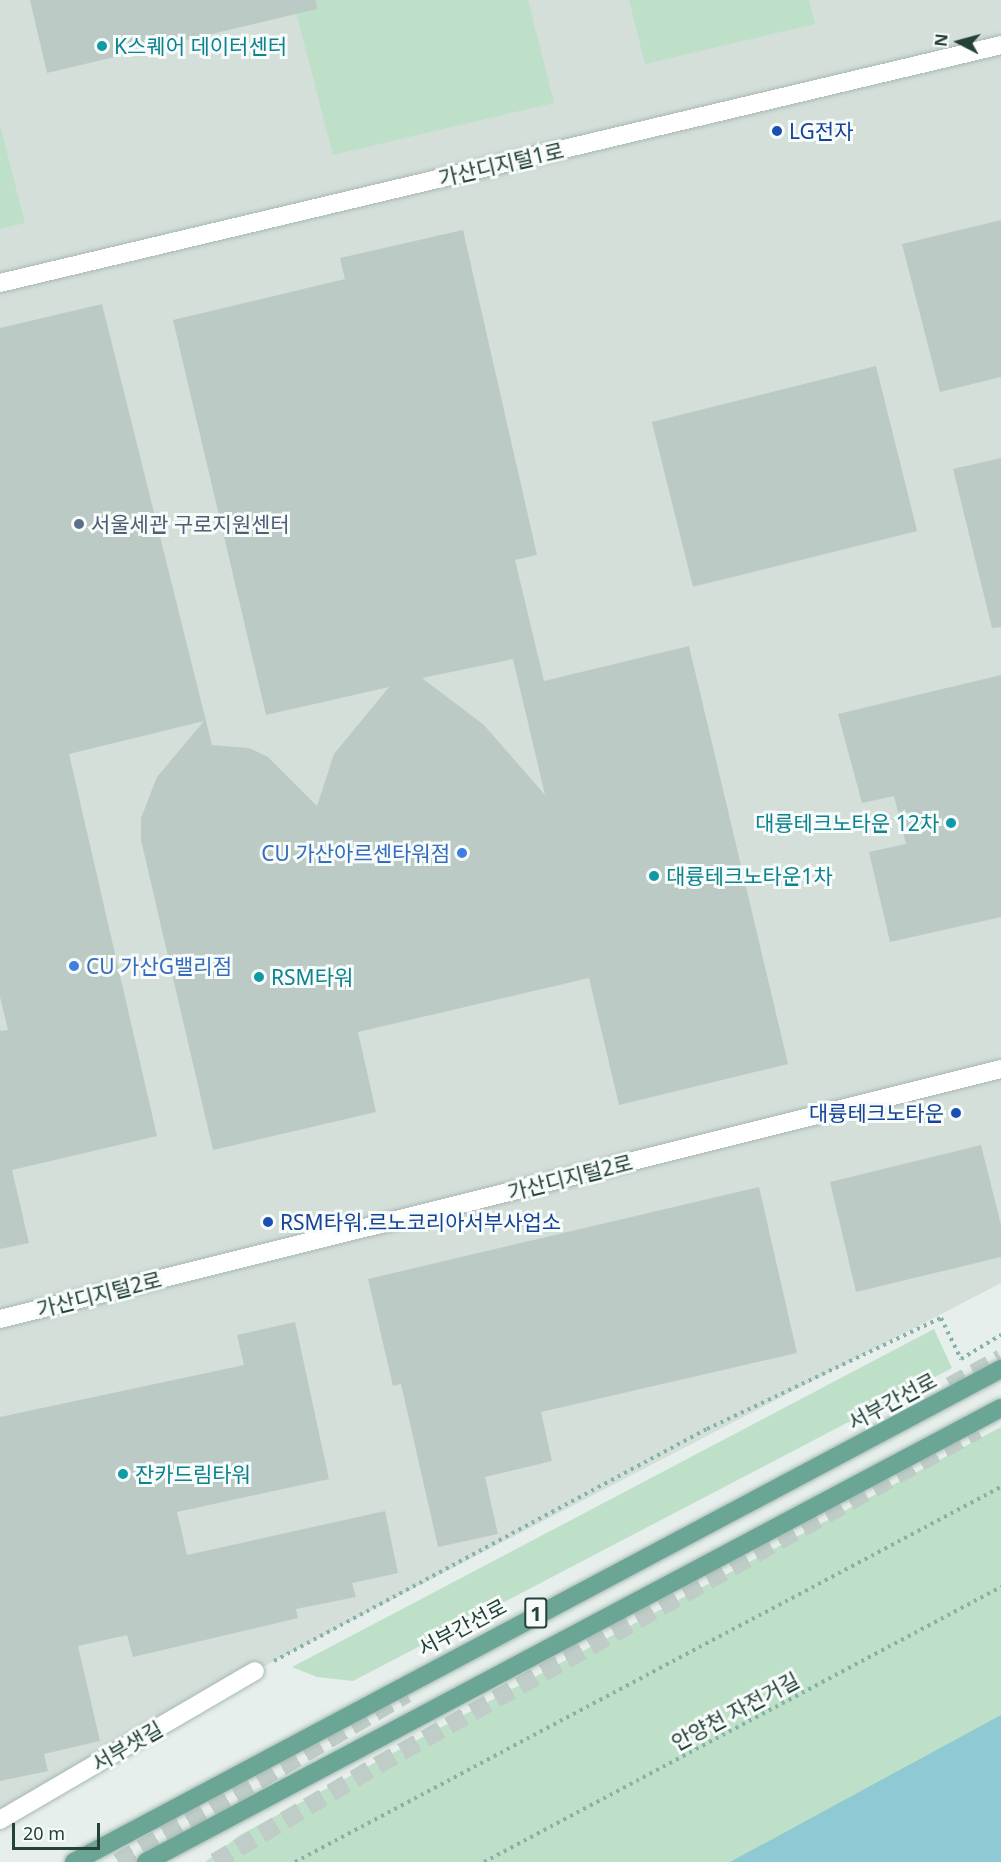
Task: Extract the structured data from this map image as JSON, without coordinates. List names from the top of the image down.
{
  "streets": {
    "main road": ["서부간선로", "1"],
    "street": ["가산디지털1로", "가산디지털2로", "서부샛길"],
    "path": ["안양천 자전거길"]
  },
  "places": [
    "K스퀘어 데이터센터",
    "LG전자",
    "서울세관 구로지원센터",
    "대륭테크노타운 12차",
    "CU 가산아르센타워점",
    "대륭테크노타운1차",
    "CU 가산G밸리점",
    "RSM타워",
    "대륭테크노타운",
    "RSM타워.르노코리아서부사업소",
    "잔카드림타워"
  ],
  "scale_bar": "20 m",
  "north": "left"
}
